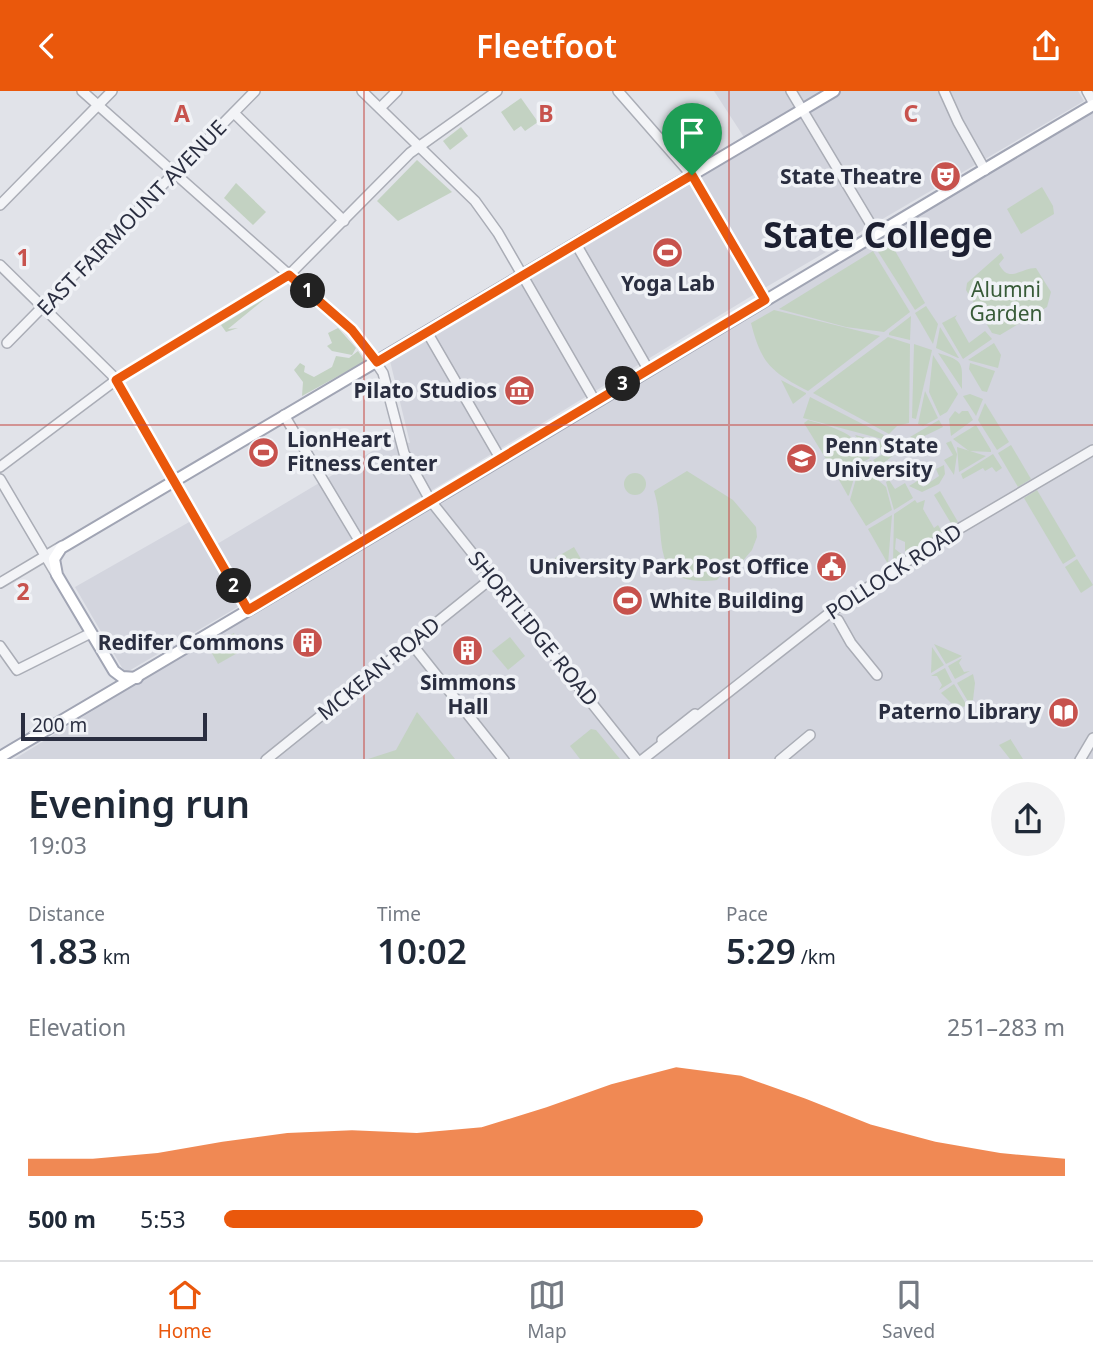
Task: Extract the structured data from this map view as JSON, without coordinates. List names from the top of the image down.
{
  "streets": {
    "street": [
      "EAST FAIRMOUNT AVENUE",
      "POLLOCK ROAD",
      "SHORTLIDGE ROAD",
      "MCKEAN ROAD"
    ]
  },
  "crossings": [
    ["EAST FAIRMOUNT AVENUE", "SHORTLIDGE ROAD"],
    ["SHORTLIDGE ROAD", "MCKEAN ROAD"]
  ],
  "districts": ["State College"],
  "parks": ["Alumni Garden"],
  "places": {
    "theatre": ["State Theatre"],
    "sports": ["Yoga Lab", "LionHeart Fitness Center", "White Building"],
    "museum": ["Pilato Studios"],
    "school or university": ["Penn State University"],
    "public building": ["University Park Post Office"],
    "building": ["Redifer Commons", "Simmons Hall"],
    "library": ["Paterno Library"]
  },
  "scale_bar": "200 m",
  "page": {
    "header": "Fleetfoot",
    "pins": ["1", "3", "2"],
    "scale": "200 m",
    "heading": ["Evening run", "19:03"],
    "stats": [
      ["Distance", "1.83 km"],
      ["Time", "10:02"],
      ["Pace", "5:29 /km"]
    ],
    "chart": ["Elevation", "251–283 m"],
    "list": [
      {
        "name": "500 m",
        "note": "5:53"
      }
    ],
    "tabs": ["Home", "Map", "Saved"]
  },
  "grid": {
    "columns": ["A", "B", "C"],
    "rows": ["1", "2"]
  }
}
